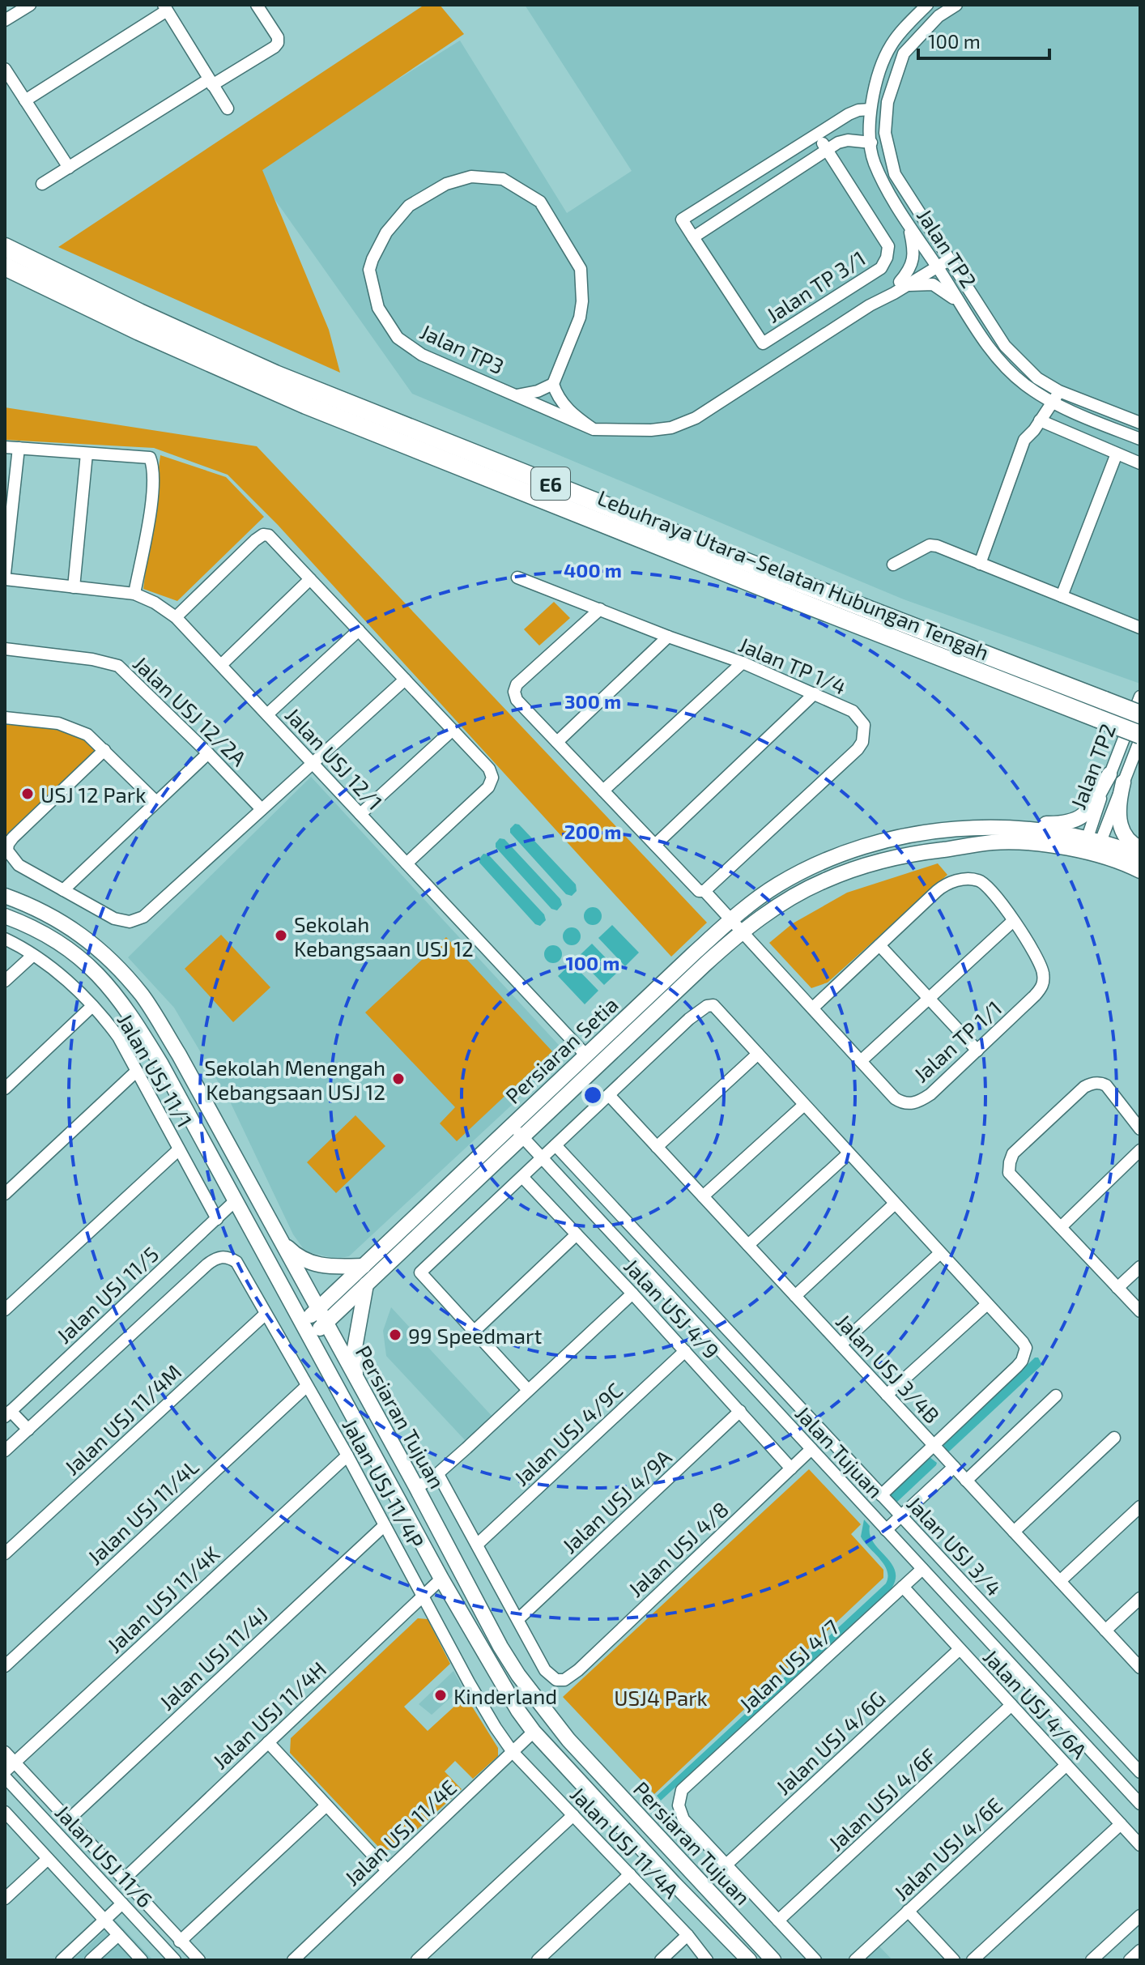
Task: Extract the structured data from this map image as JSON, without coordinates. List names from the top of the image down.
{
  "streets": {
    "highway": ["E6", "Lebuhraya Utara–Selatan Hubungan Tengah"],
    "main road": ["Persiaran Setia", "Persiaran Tujuan"],
    "street": [
      "Jalan TP2",
      "Jalan TP 3/1",
      "Jalan TP3",
      "Jalan TP 1/4",
      "Jalan USJ 12/2A",
      "Jalan USJ 12/1",
      "Jalan TP 1/1",
      "Jalan USJ 11/1",
      "Jalan USJ 11/5",
      "Jalan USJ 4/9",
      "Jalan USJ 3/4B",
      "Jalan USJ 11/4M",
      "Jalan USJ 4/9C",
      "Jalan Tujuan",
      "Jalan USJ 11/4P",
      "Jalan USJ 4/9A",
      "Jalan USJ 11/4L",
      "Jalan USJ 3/4",
      "Jalan USJ 4/8",
      "Jalan USJ 11/4K",
      "Jalan USJ 11/4J",
      "Jalan USJ 4/7",
      "Jalan USJ 4/6A",
      "Jalan USJ 11/4H",
      "Jalan USJ 4/6G",
      "Jalan USJ 4/6F",
      "Jalan USJ 11/4E",
      "Jalan USJ 11/4A",
      "Jalan USJ 4/6E",
      "Jalan USJ 11/6"
    ]
  },
  "crossings": [
    ["Jalan TP2", "Jalan TP3"],
    ["Jalan TP2", "Persiaran Setia"],
    ["Jalan USJ 12/1", "Persiaran Setia"],
    ["Jalan TP 1/1", "Persiaran Setia"],
    ["Persiaran Setia", "Persiaran Tujuan"],
    ["Persiaran Setia", "Jalan Tujuan"],
    ["Jalan USJ 11/1", "Jalan USJ 11/5"],
    ["Jalan USJ 11/5", "Persiaran Tujuan"],
    ["Jalan USJ 4/9", "Jalan USJ 4/9C"],
    ["Jalan USJ 4/9", "Jalan USJ 4/9A"],
    ["Jalan USJ 4/9", "Jalan USJ 4/8"],
    ["Persiaran Tujuan", "Jalan USJ 11/4H"],
    ["Persiaran Tujuan", "Jalan USJ 11/4E"],
    ["Jalan USJ 11/4M", "Jalan USJ 11/4P"],
    ["Jalan Tujuan", "Jalan USJ 4/8"],
    ["Jalan Tujuan", "Jalan USJ 4/7"],
    ["Jalan USJ 11/4P", "Jalan USJ 11/4L"],
    ["Jalan USJ 11/4P", "Jalan USJ 11/4K"],
    ["Jalan USJ 11/4P", "Jalan USJ 11/4J"],
    ["Jalan USJ 11/4P", "Jalan USJ 11/4H"],
    ["Jalan USJ 11/4P", "Jalan USJ 11/4E"],
    ["Jalan USJ 11/4P", "Jalan USJ 11/4A"],
    ["Jalan USJ 4/9A", "Jalan USJ 4/8"],
    ["Jalan USJ 4/7", "Jalan USJ 4/6A"],
    ["Jalan USJ 4/7", "Jalan USJ 4/6G"],
    ["Jalan USJ 4/6A", "Jalan USJ 4/6G"],
    ["Jalan USJ 4/6A", "Jalan USJ 4/6F"],
    ["Jalan USJ 4/6A", "Jalan USJ 4/6E"],
    ["Jalan USJ 11/4E", "Jalan USJ 11/4A"]
  ],
  "parks": ["USJ4 Park"],
  "places": [
    "USJ 12 Park",
    "Sekolah Kebangsaan USJ 12",
    "Sekolah Menengah Kebangsaan USJ 12",
    "99 Speedmart",
    "Kinderland"
  ],
  "scale_bar": "100 m",
  "rings": [
    "400 m",
    "300 m",
    "200 m",
    "100 m"
  ]
}
